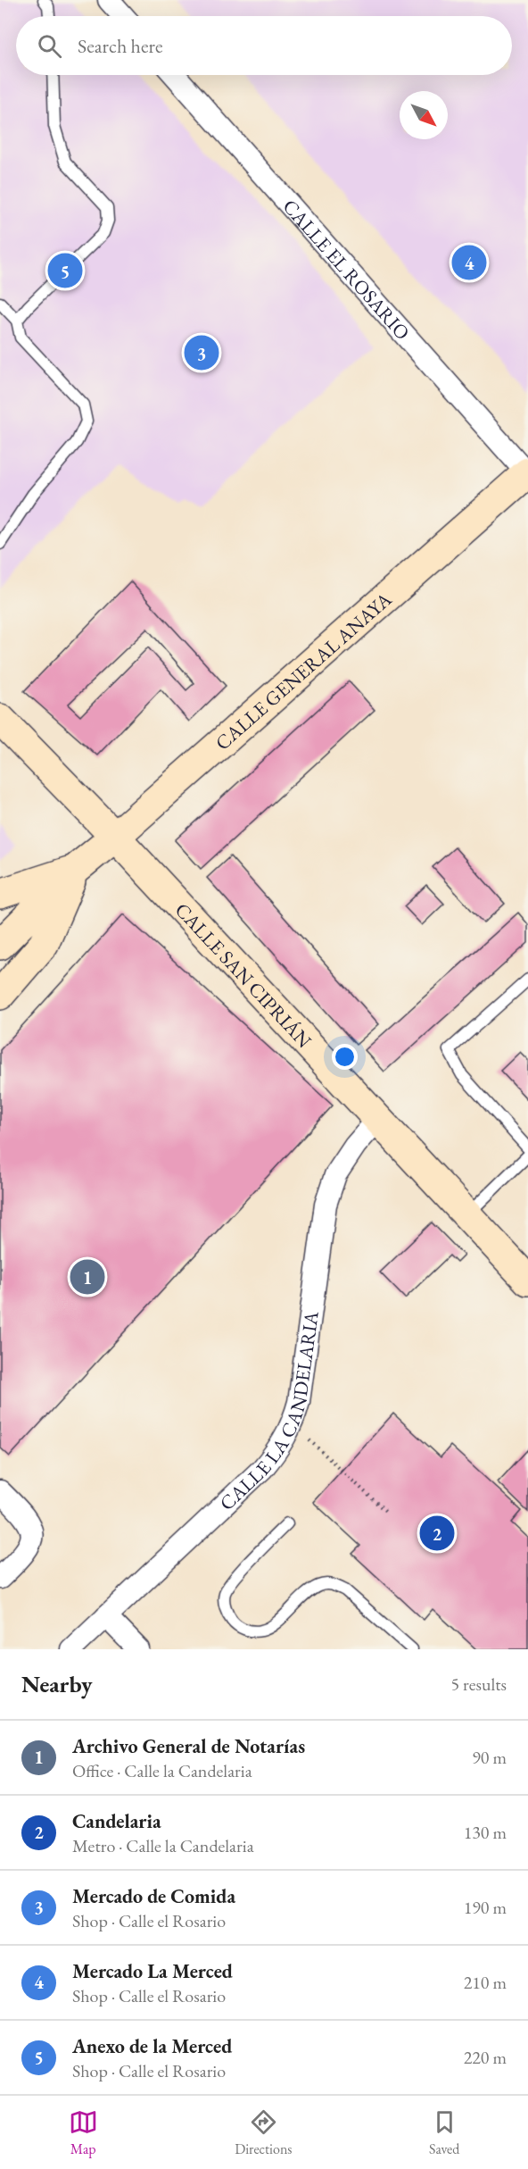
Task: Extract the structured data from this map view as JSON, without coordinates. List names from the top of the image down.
{
  "streets": {
    "street": [
      "CALLE EL ROSARIO",
      "CALLE GENERAL ANAYA",
      "CALLE SAN CIPRIÁN",
      "CALLE LA CANDELARIA"
    ]
  },
  "crossings": [
    ["CALLE EL ROSARIO", "CALLE GENERAL ANAYA"],
    ["CALLE GENERAL ANAYA", "CALLE SAN CIPRIÁN"],
    ["CALLE SAN CIPRIÁN", "CALLE LA CANDELARIA"]
  ],
  "north": "bottom right",
  "page": {
    "search": "Search here",
    "pins": [
      "4",
      "5",
      "3",
      "1",
      "2"
    ],
    "heading": ["Nearby", "5 results"],
    "list": [
      {
        "mark": "1",
        "name": "Archivo General de Notarías",
        "note": "Office · Calle la Candelaria",
        "value": "90 m"
      },
      {
        "mark": "2",
        "name": "Candelaria",
        "note": "Metro · Calle la Candelaria",
        "value": "130 m"
      },
      {
        "mark": "3",
        "name": "Mercado de Comida",
        "note": "Shop · Calle el Rosario",
        "value": "190 m"
      },
      {
        "mark": "4",
        "name": "Mercado La Merced",
        "note": "Shop · Calle el Rosario",
        "value": "210 m"
      },
      {
        "mark": "5",
        "name": "Anexo de la Merced",
        "note": "Shop · Calle el Rosario",
        "value": "220 m"
      }
    ],
    "nav": ["Map", "Directions", "Saved"]
  }
}
